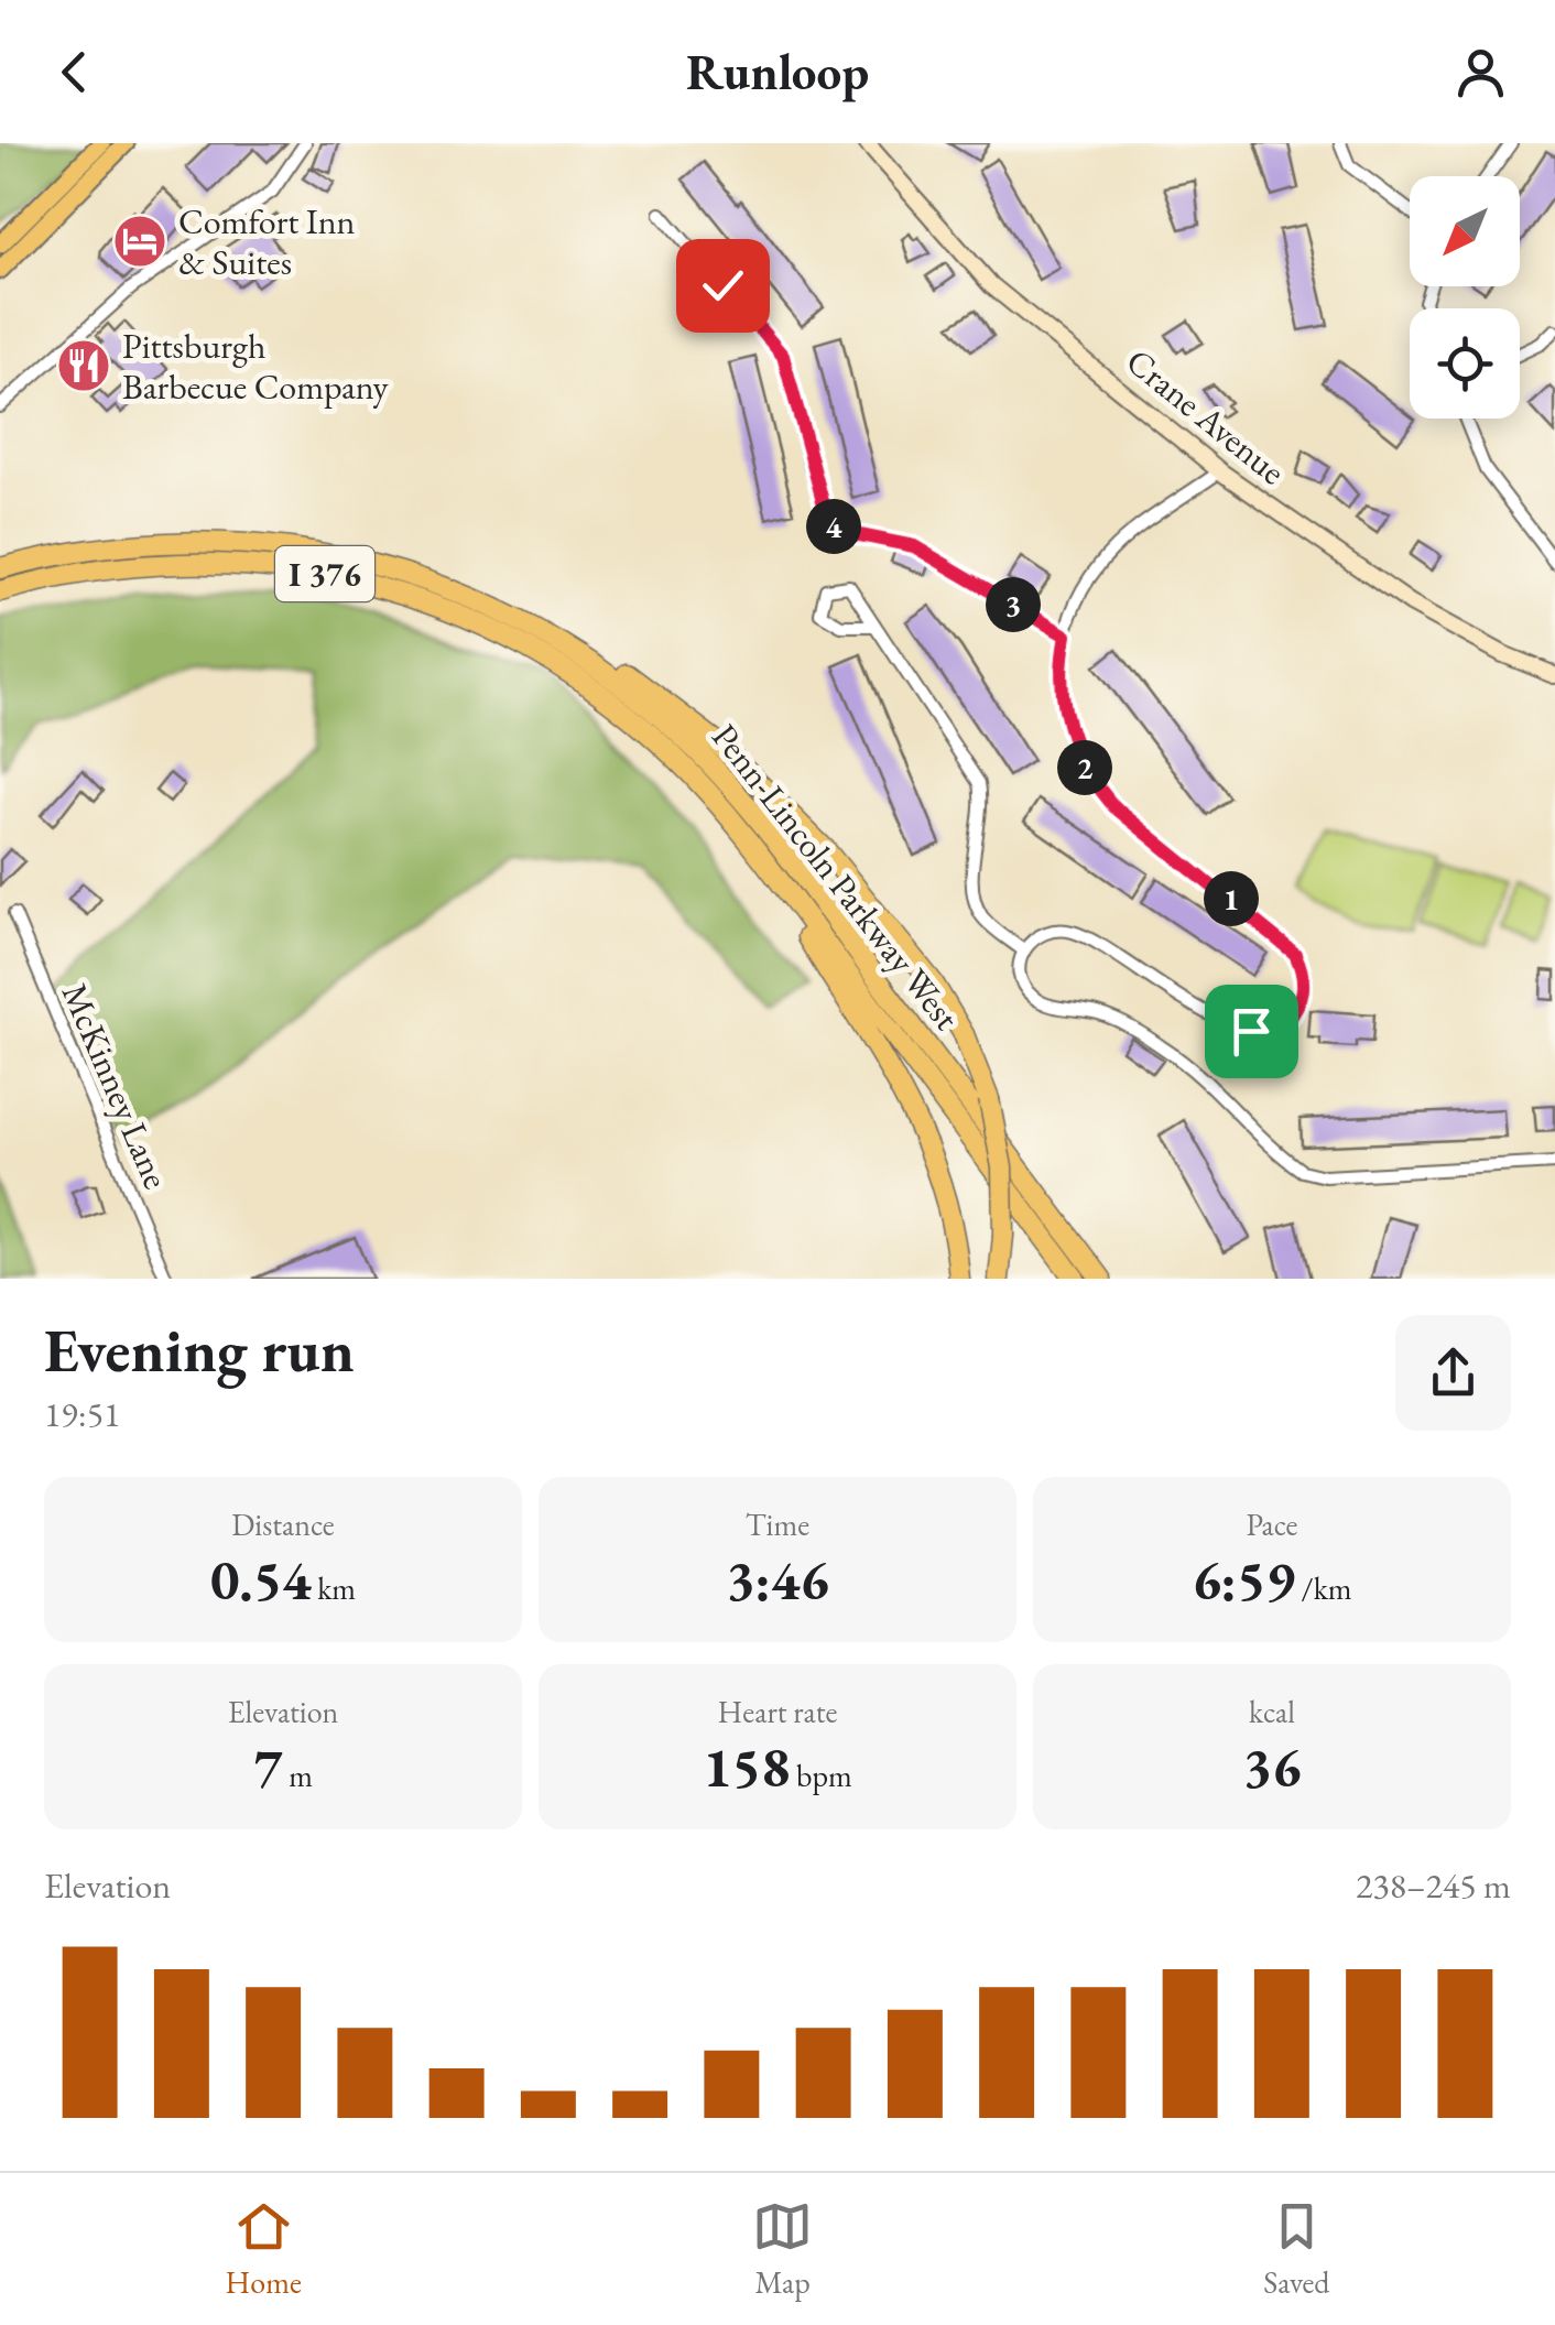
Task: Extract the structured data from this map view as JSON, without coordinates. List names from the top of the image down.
{
  "streets": {
    "highway": ["I 376", "Penn-Lincoln Parkway West"],
    "street": ["Crane Avenue", "McKinney Lane"]
  },
  "places": {
    "hotel": ["Comfort Inn & Suites"],
    "restaurant": ["Pittsburgh Barbecue Company"]
  },
  "north": "bottom left",
  "page": {
    "header": "Runloop",
    "pins": [
      "4",
      "3",
      "2",
      "1"
    ],
    "heading": ["Evening run", "19:51"],
    "stats": [
      ["Distance", "0.54 km"],
      ["Time", "3:46"],
      ["Pace", "6:59 /km"],
      ["Elevation", "7 m"],
      ["Heart rate", "158 bpm"],
      ["kcal", "36"]
    ],
    "chart": ["Elevation", "238–245 m"],
    "tabs": ["Home", "Map", "Saved"]
  }
}
